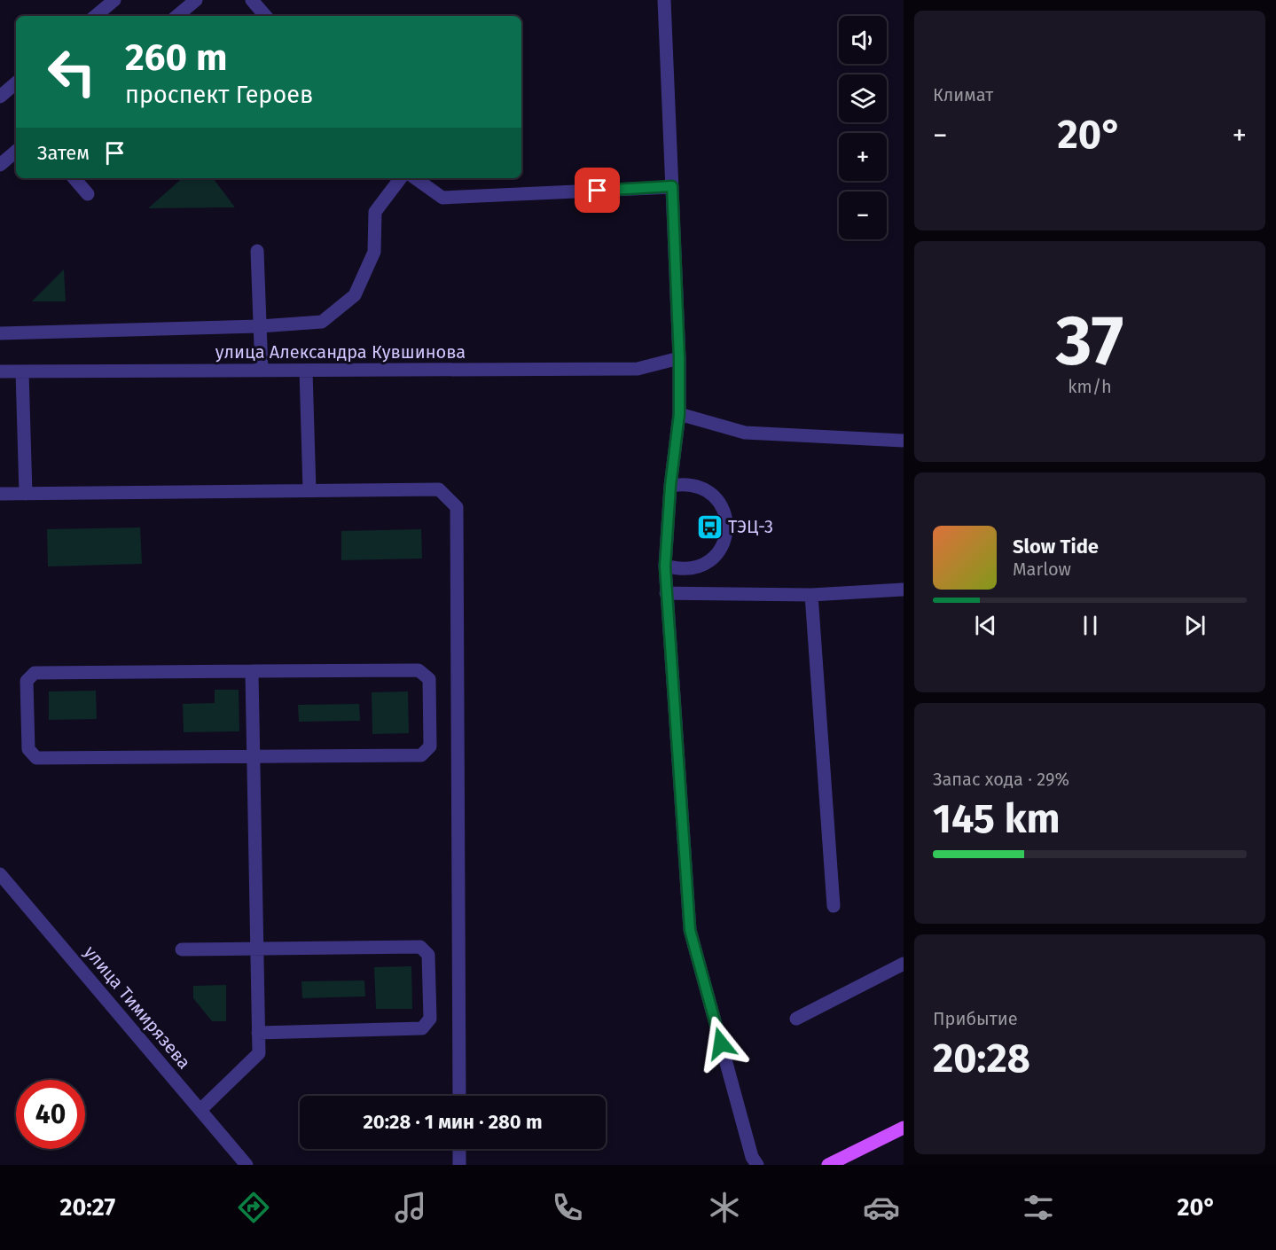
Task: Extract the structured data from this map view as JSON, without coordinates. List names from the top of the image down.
{
  "streets": {
    "street": ["улица Александра Кувшинова", "улица Тимирязева"]
  },
  "places": {
    "bus stop": ["ТЭЦ-3"]
  },
  "page": {
    "tile": [
      "Климат",
      ["37", "km/h"],
      ["Запас хода · 29%", "145 km"],
      ["Прибытие", "20:28"]
    ],
    "map_buttons": ["+", "−"],
    "turn": ["260 m", "проспект Героев"],
    "heat": ["−", "20°", "+"],
    "then": "Затем",
    "song": ["Slow Tide", "Marlow"],
    "limit": "40",
    "trip": "20:28 · 1 мин · 280 m",
    "tabs": ["20:27", "20°"]
  }
}
